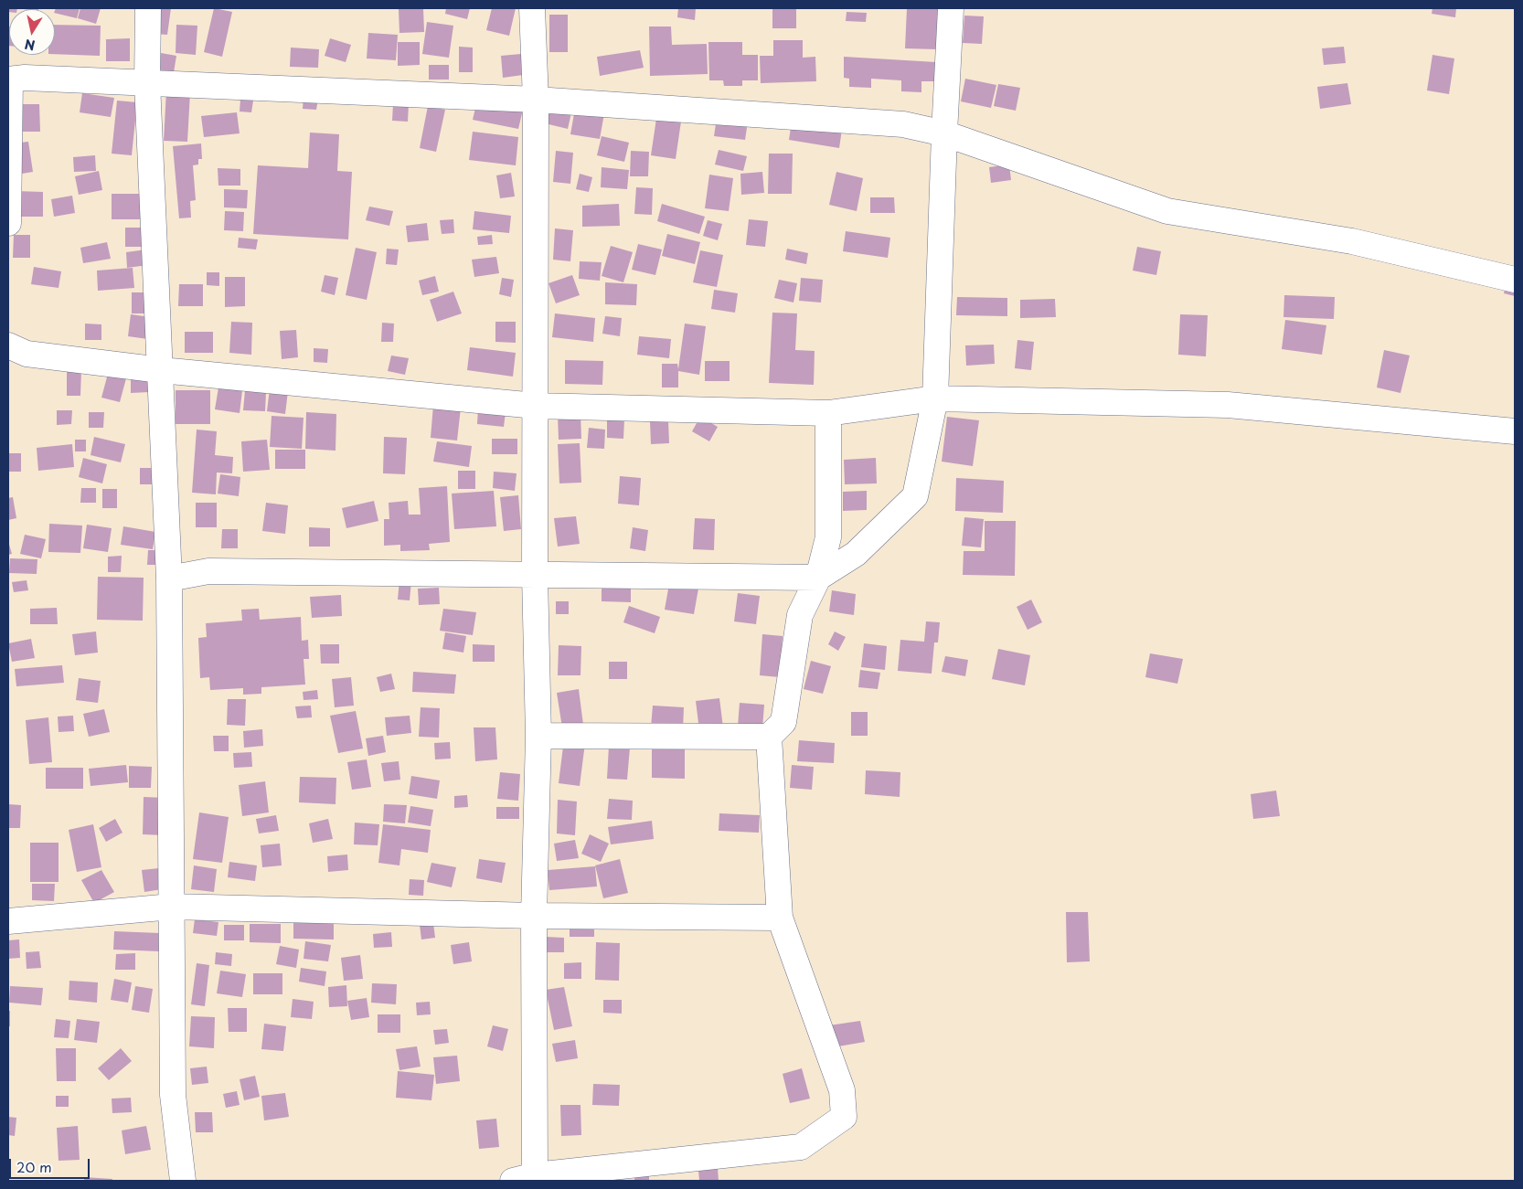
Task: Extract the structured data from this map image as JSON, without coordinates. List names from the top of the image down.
{
  "scale_bar": "20 m",
  "north": "bottom"
}
